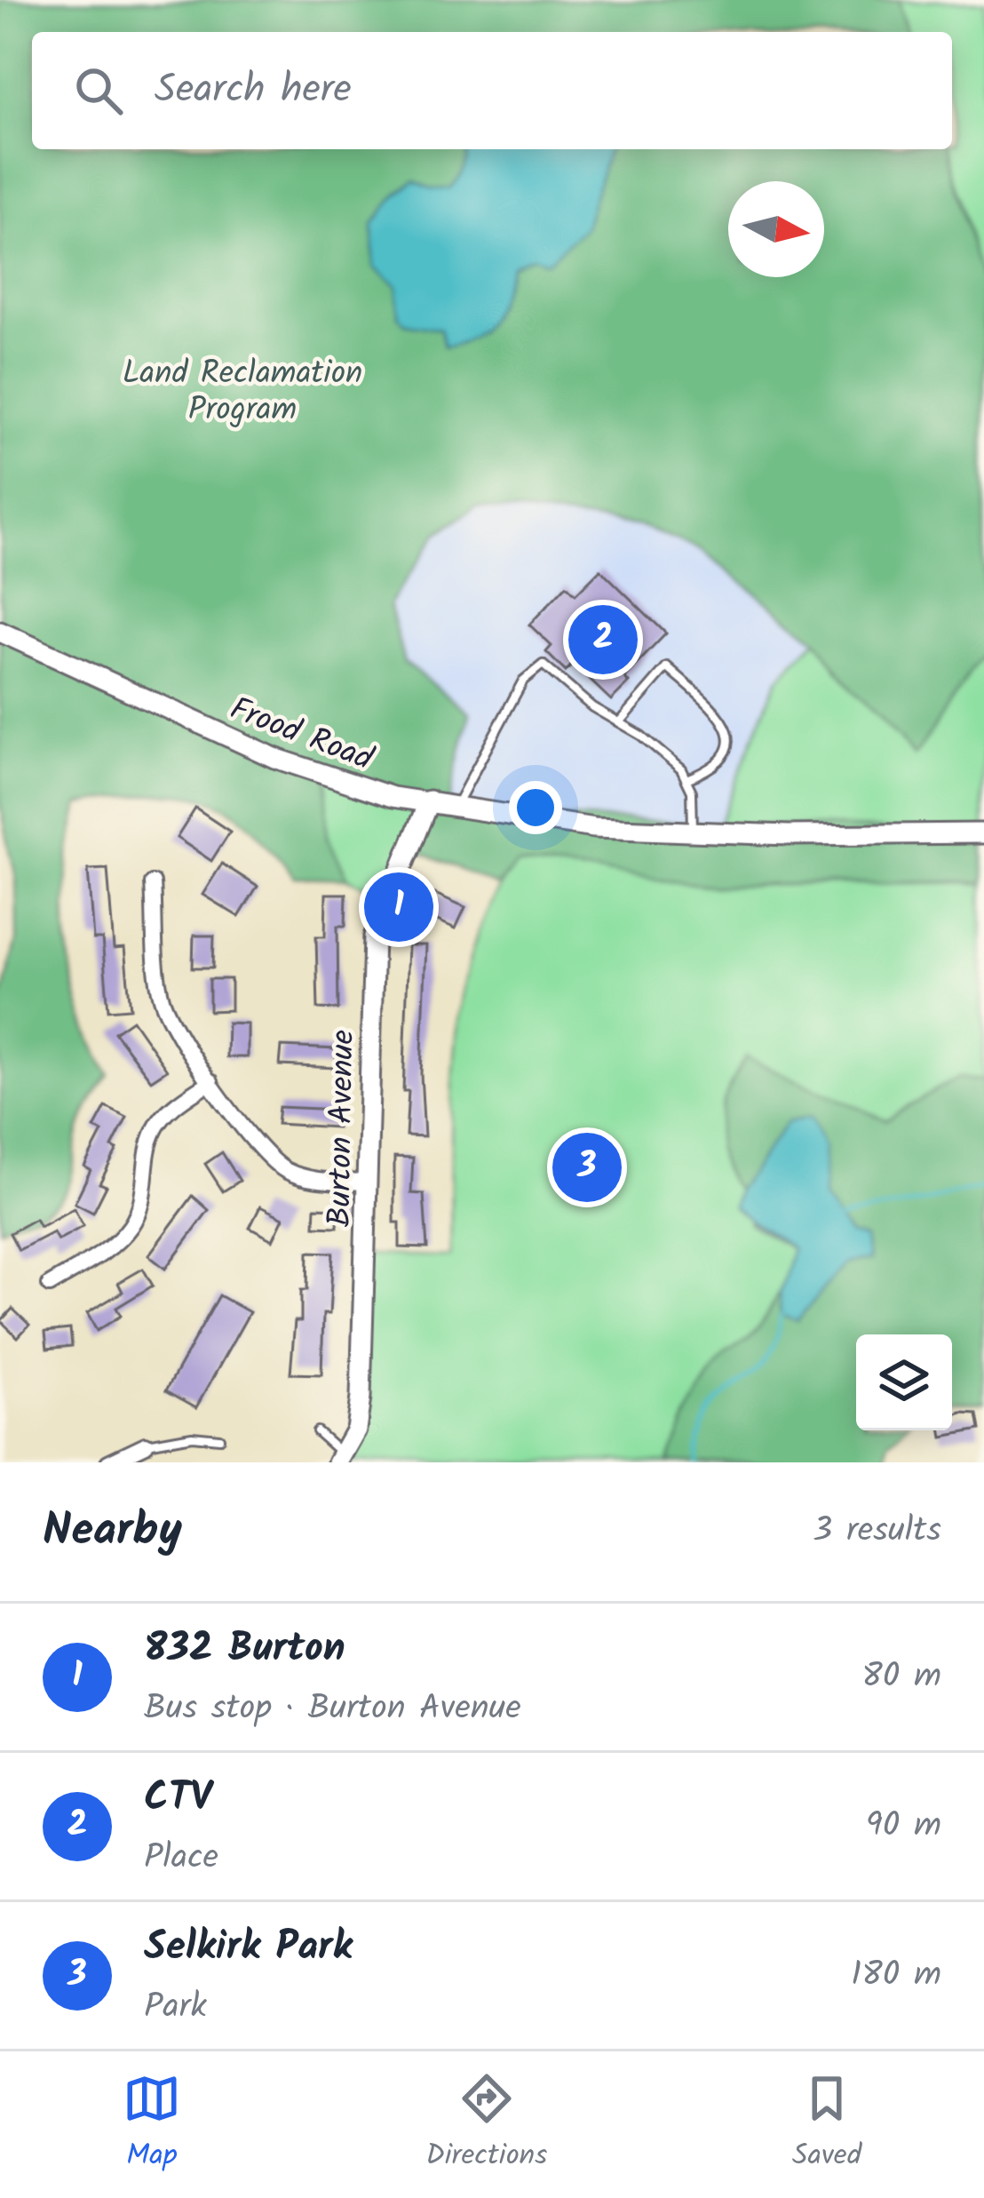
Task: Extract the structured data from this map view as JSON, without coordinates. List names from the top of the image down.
{
  "streets": {
    "street": ["Frood Road", "Burton Avenue"]
  },
  "crossings": [
    ["Frood Road", "Burton Avenue"]
  ],
  "parks": ["Land Reclamation Program"],
  "north": "right",
  "page": {
    "search": "Search here",
    "pins": ["2", "1", "3"],
    "heading": ["Nearby", "3 results"],
    "list": [
      {
        "mark": "1",
        "name": "832 Burton",
        "note": "Bus stop · Burton Avenue",
        "value": "80 m"
      },
      {
        "mark": "2",
        "name": "CTV",
        "note": "Place",
        "value": "90 m"
      },
      {
        "mark": "3",
        "name": "Selkirk Park",
        "note": "Park",
        "value": "180 m"
      }
    ],
    "nav": ["Map", "Directions", "Saved"]
  }
}
